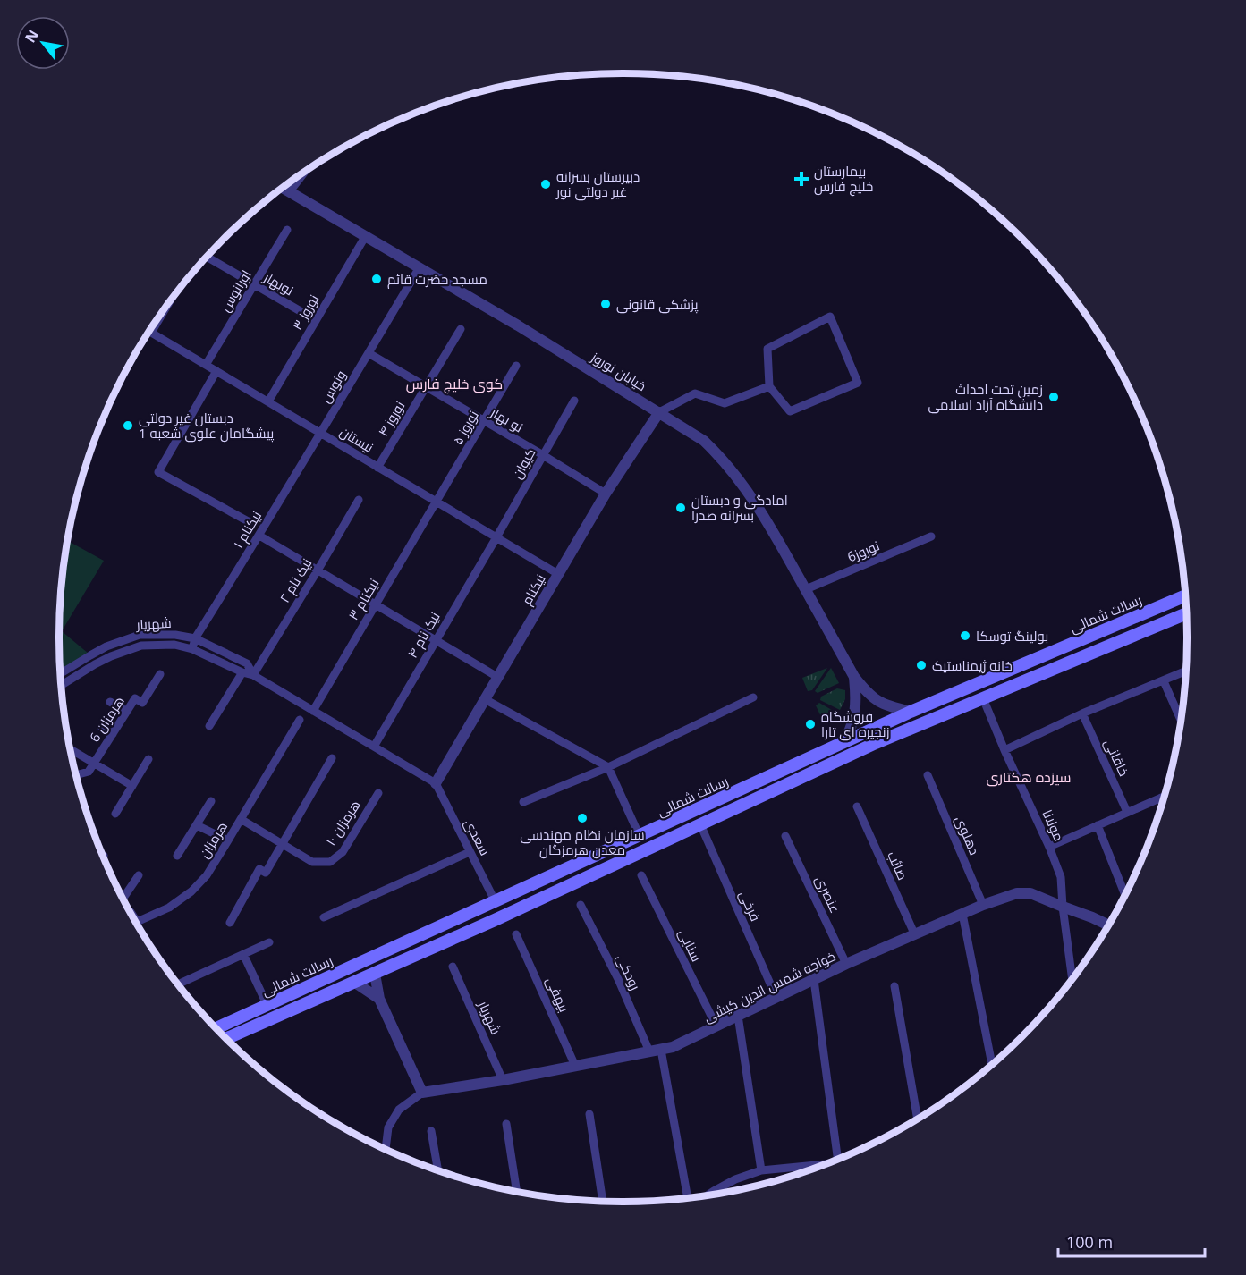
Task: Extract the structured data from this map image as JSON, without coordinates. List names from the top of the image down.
{
  "streets": {
    "main road": ["رسالت شمالی"],
    "street": [
      "نوبهار",
      "اورانوس",
      "نوروز ۳",
      "خیابان نوروز",
      "ونوس",
      "نوروز ۴",
      "نو بهار",
      "نوروز ۵",
      "نیستان",
      "کیوان",
      "نیکنام ۱",
      "نوروز6",
      "نیک نام ۲",
      "نیکنام",
      "نیکنام ۳",
      "شهریار",
      "نیک نام ۴",
      "هرمزان 6",
      "خاقانی",
      "هرمزان ۱۰",
      "مولانا",
      "دهلوی",
      "سعدی",
      "هرمزان",
      "صائب",
      "عنصری",
      "فرخی",
      "سنایی",
      "رودکی",
      "خواجه شمس الدين كيشی",
      "بیهقی"
    ]
  },
  "crossings": [
    ["نوبهار", "اورانوس"],
    ["نوبهار", "نوروز ۳"],
    ["اورانوس", "نیستان"],
    ["نوروز ۳", "خیابان نوروز"],
    ["نوروز ۳", "نیستان"],
    ["خیابان نوروز", "نوروز6"],
    ["خیابان نوروز", "نیکنام"],
    ["خیابان نوروز", "رسالت شمالی"],
    ["ونوس", "نو بهار"],
    ["ونوس", "نیستان"],
    ["ونوس", "نیکنام ۱"],
    ["نوروز ۴", "نو بهار"],
    ["نوروز ۴", "نیستان"],
    ["نو بهار", "نوروز ۵"],
    ["نو بهار", "کیوان"],
    ["نو بهار", "نیکنام"],
    ["نوروز ۵", "نیستان"],
    ["نوروز ۵", "نیکنام ۳"],
    ["نیستان", "کیوان"],
    ["نیستان", "نیکنام ۱"],
    ["نیستان", "نیکنام"],
    ["نیستان", "نیکنام ۳"],
    ["نیستان", "نیک نام ۴"],
    ["کیوان", "نیک نام ۴"],
    ["نیکنام ۱", "شهریار"],
    ["نیک نام ۲", "شهریار"],
    ["نیکنام", "شهریار"],
    ["نیکنام", "سعدی"],
    ["نیکنام ۳", "شهریار"],
    ["رسالت شمالی", "سعدی"],
    ["شهریار", "نیک نام ۴"],
    ["شهریار", "سعدی"],
    ["شهریار", "خواجه شمس الدين كيشی"],
    ["هرمزان ۱۰", "هرمزان"],
    ["مولانا", "خواجه شمس الدين كيشی"],
    ["دهلوی", "خواجه شمس الدين كيشی"],
    ["صائب", "خواجه شمس الدين كيشی"],
    ["عنصری", "خواجه شمس الدين كيشی"],
    ["فرخی", "خواجه شمس الدين كيشی"],
    ["سنایی", "خواجه شمس الدين كيشی"],
    ["رودکی", "خواجه شمس الدين كيشی"],
    ["خواجه شمس الدين كيشی", "بیهقی"]
  ],
  "districts": ["کوی خلیج فارس", "سیزده هکتاری"],
  "places": {
    "health": ["بیمارستان خلیج فارس"],
    "other": [
      "دبیرستان بسرانه غیر دولتی نور",
      "مسجد حضرت قائم",
      "پزشکی قانونی",
      "زمین تحت احداث دانشگاه آزاد اسلامی",
      "دبستان غیر دولتی پیشگامان علوی شعبه 1",
      "آمادگی و دبستان بسرانه صدرا",
      "بولینگ توسکا",
      "خانه ژیمناستیک",
      "فروشگاه زنجیره ای تارا",
      "سازمان نظام مهندسی معدن هرمزگان"
    ]
  },
  "scale_bar": "100 m",
  "north": "top left"
}
